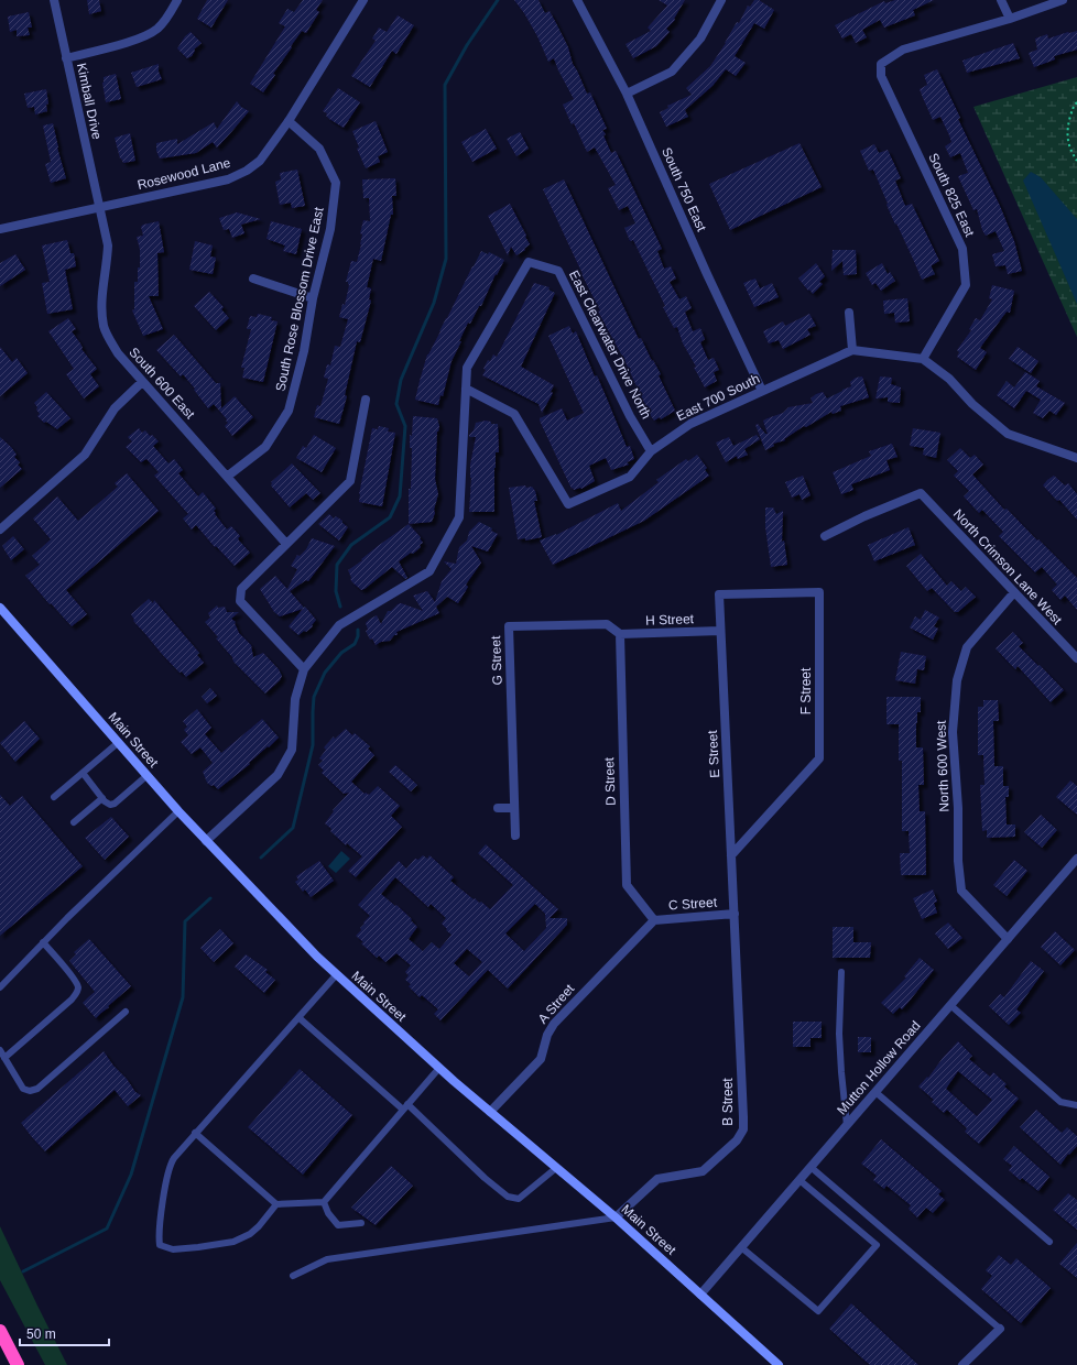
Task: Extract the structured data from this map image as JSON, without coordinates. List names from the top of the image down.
{
  "streets": {
    "main road": ["Main Street"],
    "street": [
      "Kimball Drive",
      "Rosewood Lane",
      "South 750 East",
      "South 825 East",
      "South Rose Blossom Drive East",
      "East Clearwater Drive North",
      "South 600 East",
      "East 700 South",
      "North Crimson Lane West",
      "H Street",
      "G Street",
      "F Street",
      "E Street",
      "North 600 West",
      "D Street",
      "C Street",
      "A Street",
      "Mutton Hollow Road",
      "B Street"
    ]
  },
  "crossings": [
    ["Kimball Drive", "Rosewood Lane"],
    ["Kimball Drive", "South 600 East"],
    ["Rosewood Lane", "South Rose Blossom Drive East"],
    ["Rosewood Lane", "South 600 East"],
    ["South 750 East", "East 700 South"],
    ["South Rose Blossom Drive East", "South 600 East"],
    ["East Clearwater Drive North", "East 700 South"],
    ["North Crimson Lane West", "North 600 West"],
    ["H Street", "G Street"],
    ["H Street", "E Street"],
    ["H Street", "D Street"],
    ["G Street", "D Street"],
    ["F Street", "E Street"],
    ["Main Street", "A Street"],
    ["Main Street", "Mutton Hollow Road"],
    ["Main Street", "B Street"],
    ["E Street", "C Street"],
    ["E Street", "B Street"],
    ["North 600 West", "Mutton Hollow Road"],
    ["D Street", "C Street"],
    ["D Street", "A Street"],
    ["C Street", "A Street"],
    ["C Street", "B Street"]
  ],
  "scale_bar": "50 m"
}
